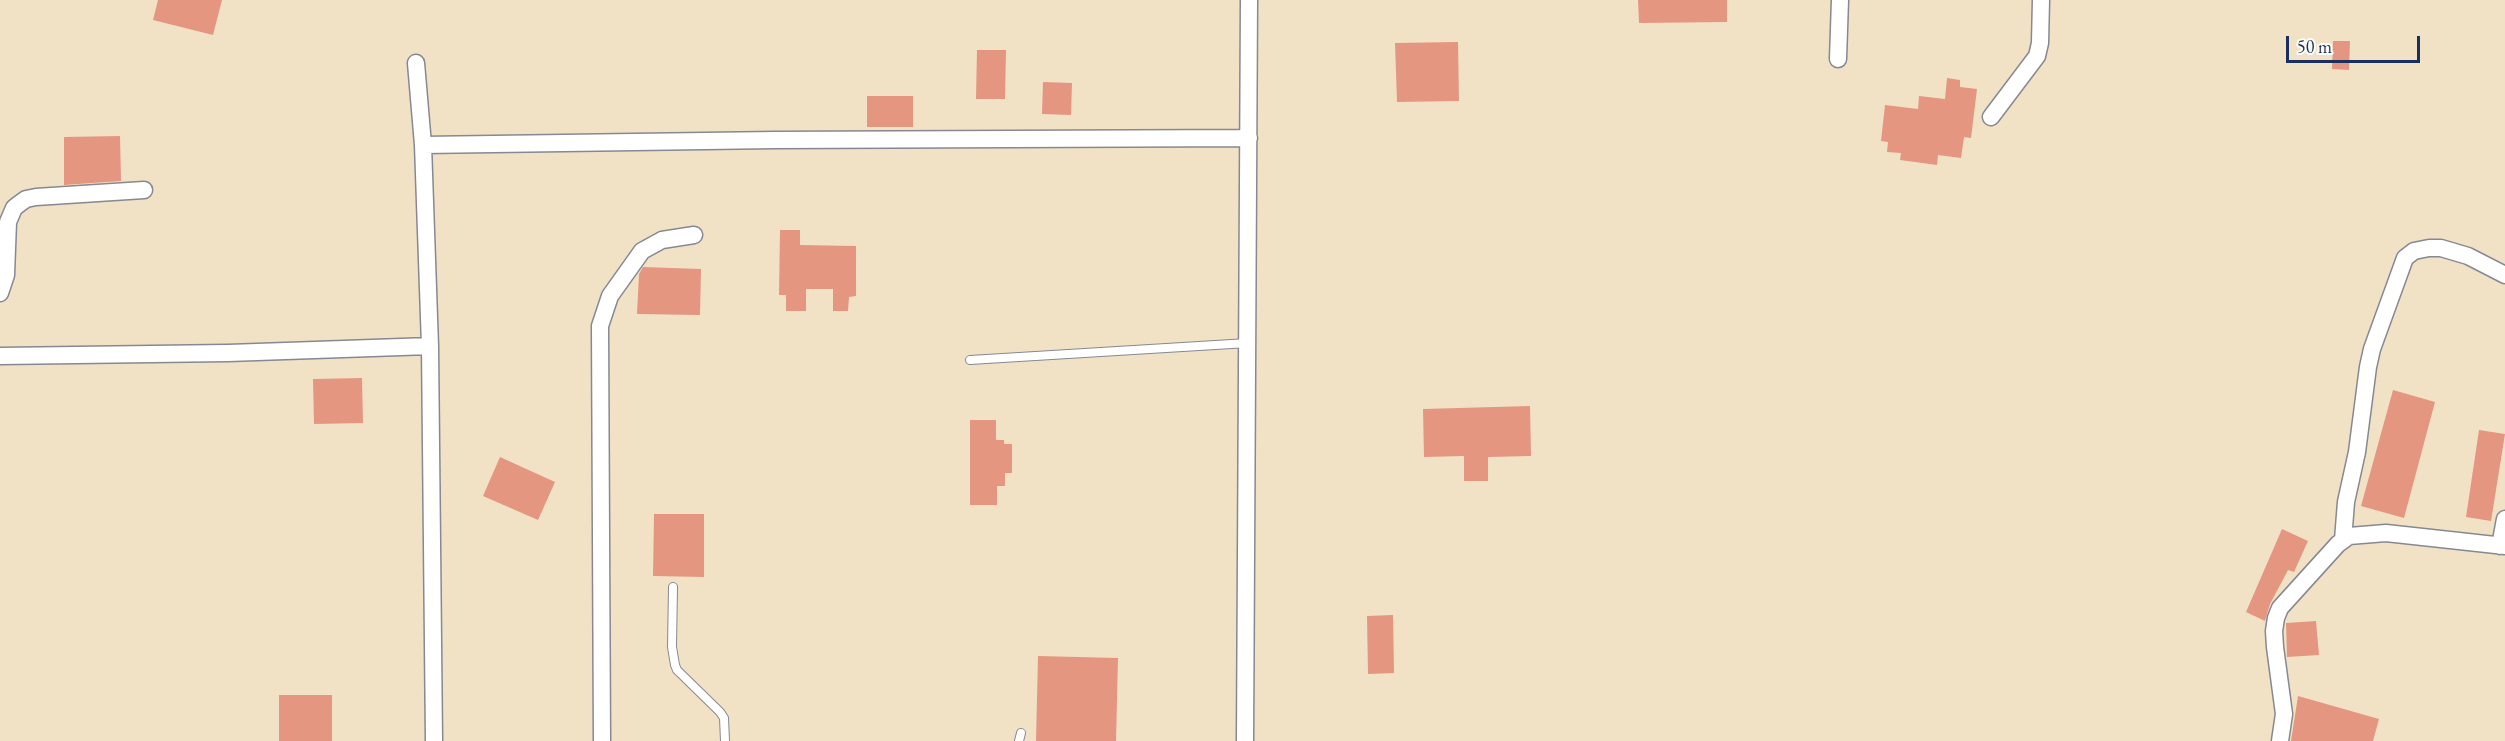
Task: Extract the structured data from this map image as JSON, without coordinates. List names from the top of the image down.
{
  "scale_bar": "50 m"
}
